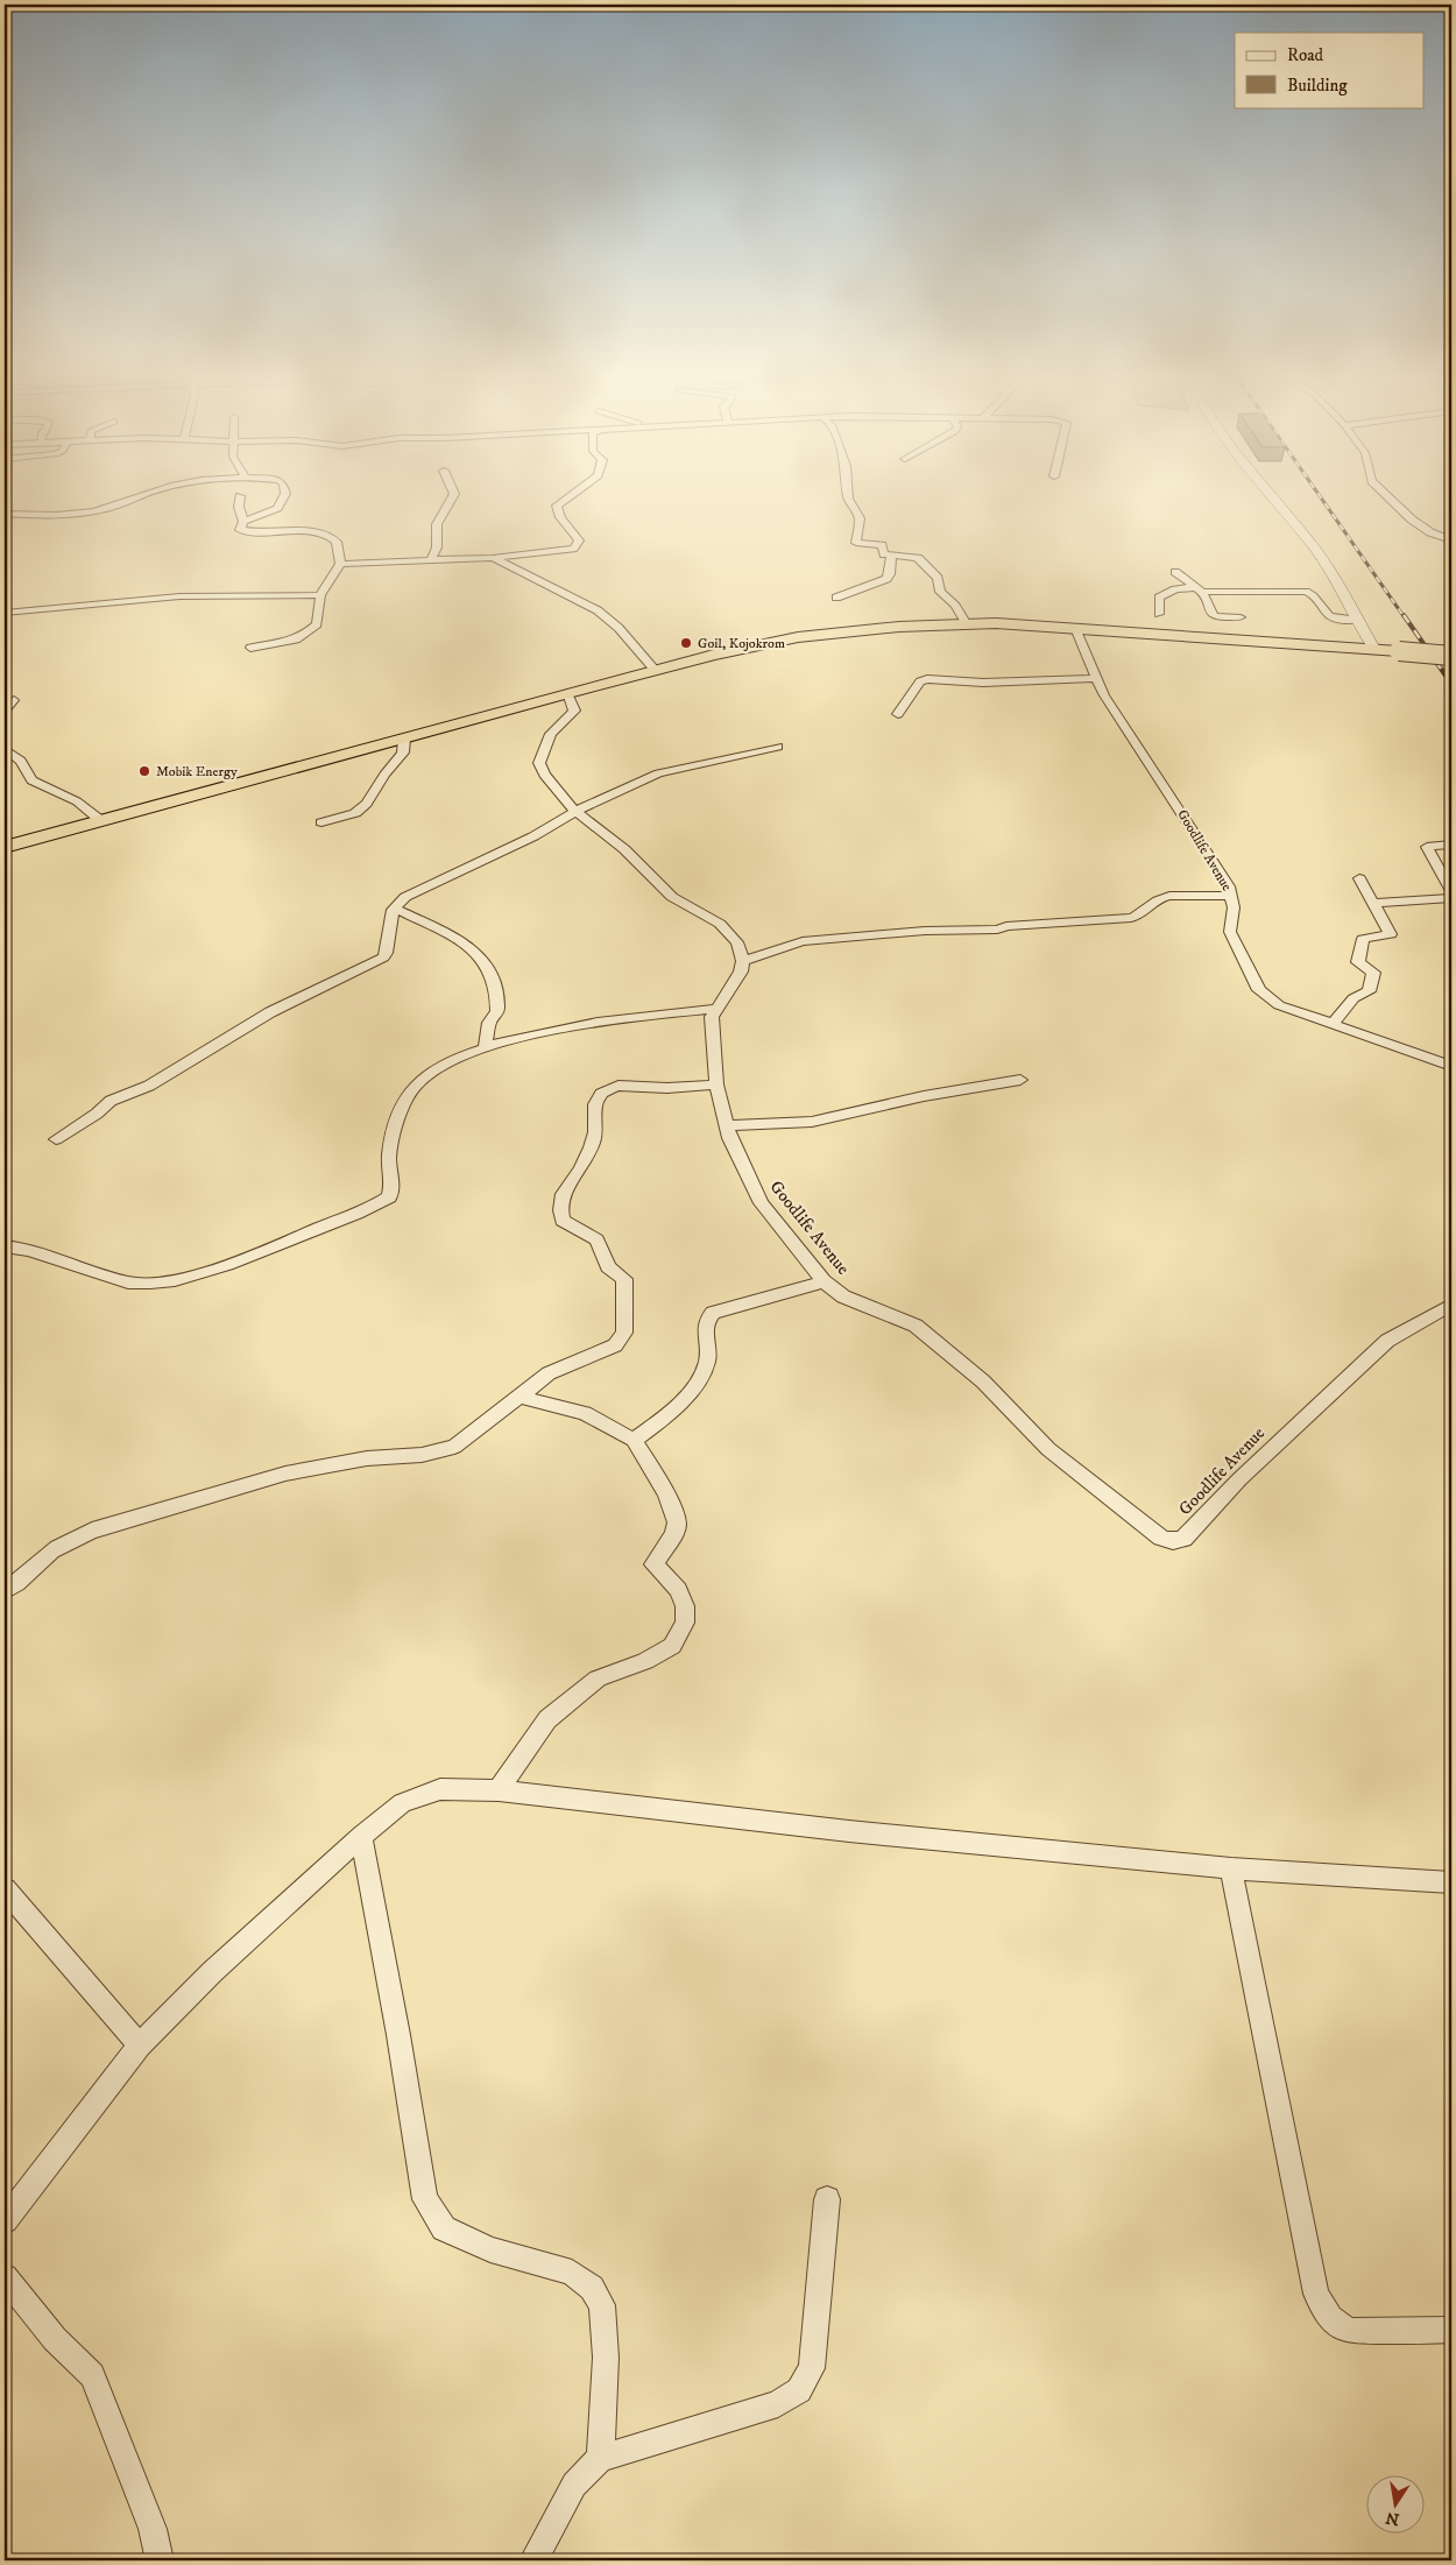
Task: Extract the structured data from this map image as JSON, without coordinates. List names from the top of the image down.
{
  "streets": {
    "street": ["Goodlife Avenue"]
  },
  "places": ["Goil, Kojokrom", "Mobik Energy"],
  "legend": ["Road", "Building"],
  "north": "bottom"
}
